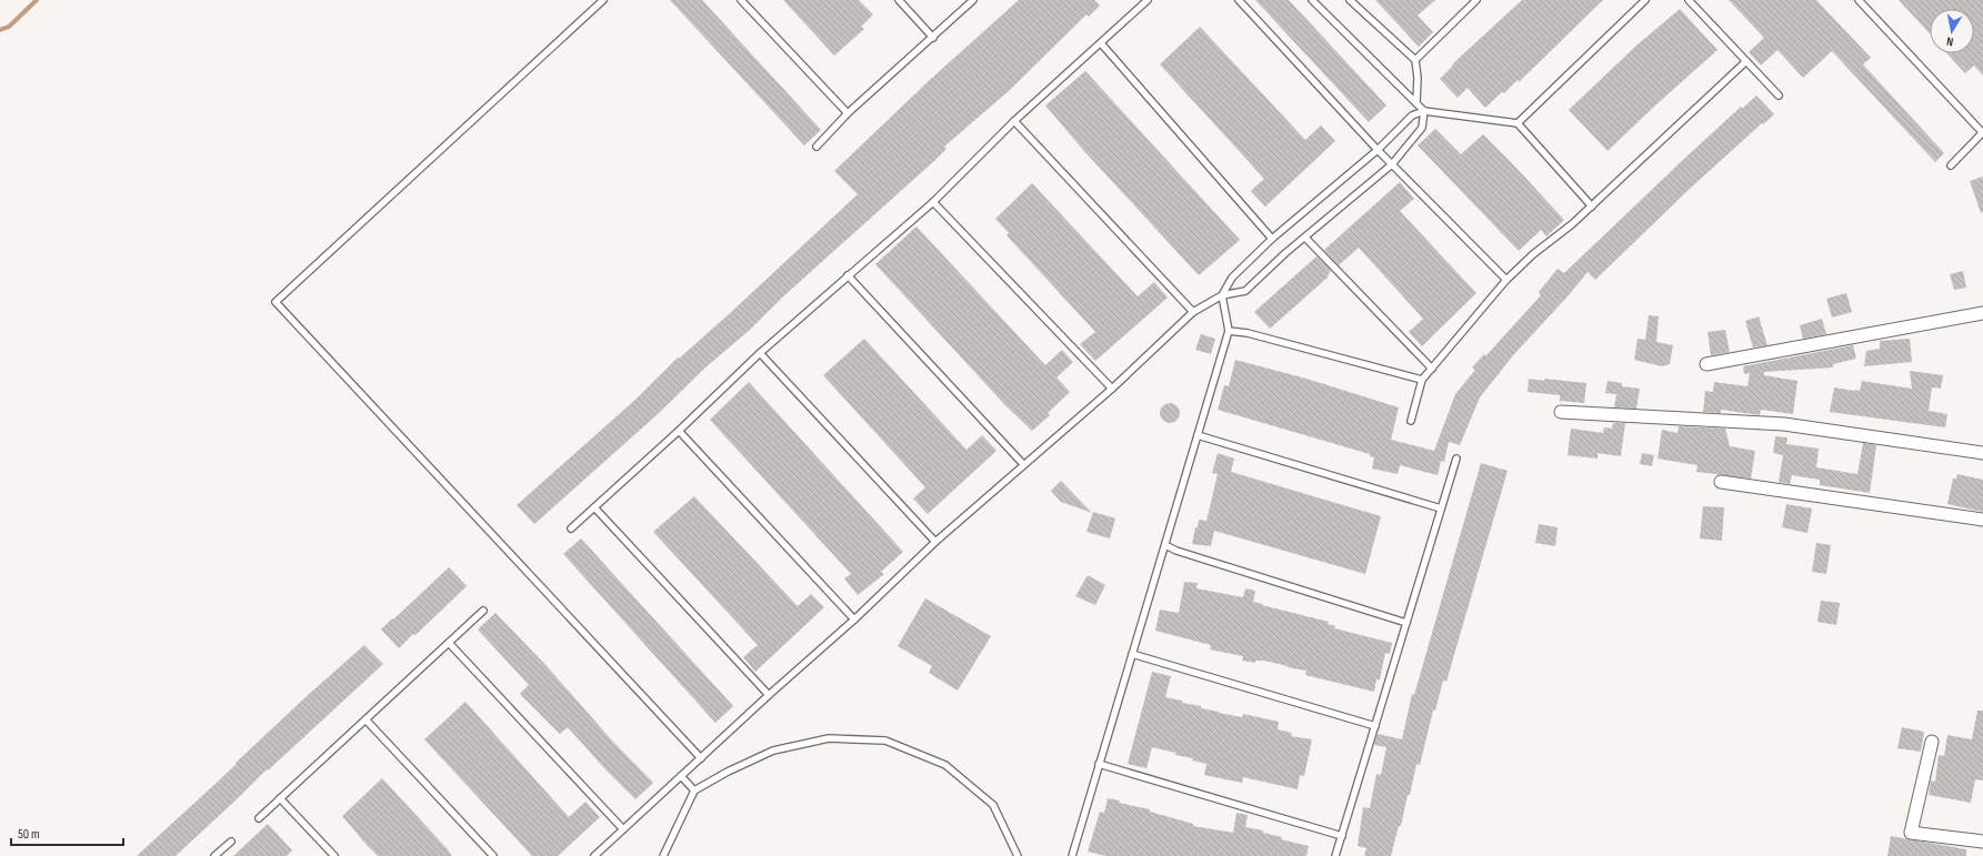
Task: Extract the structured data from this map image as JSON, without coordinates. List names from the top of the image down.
{
  "scale_bar": "50 m",
  "north": "bottom"
}
